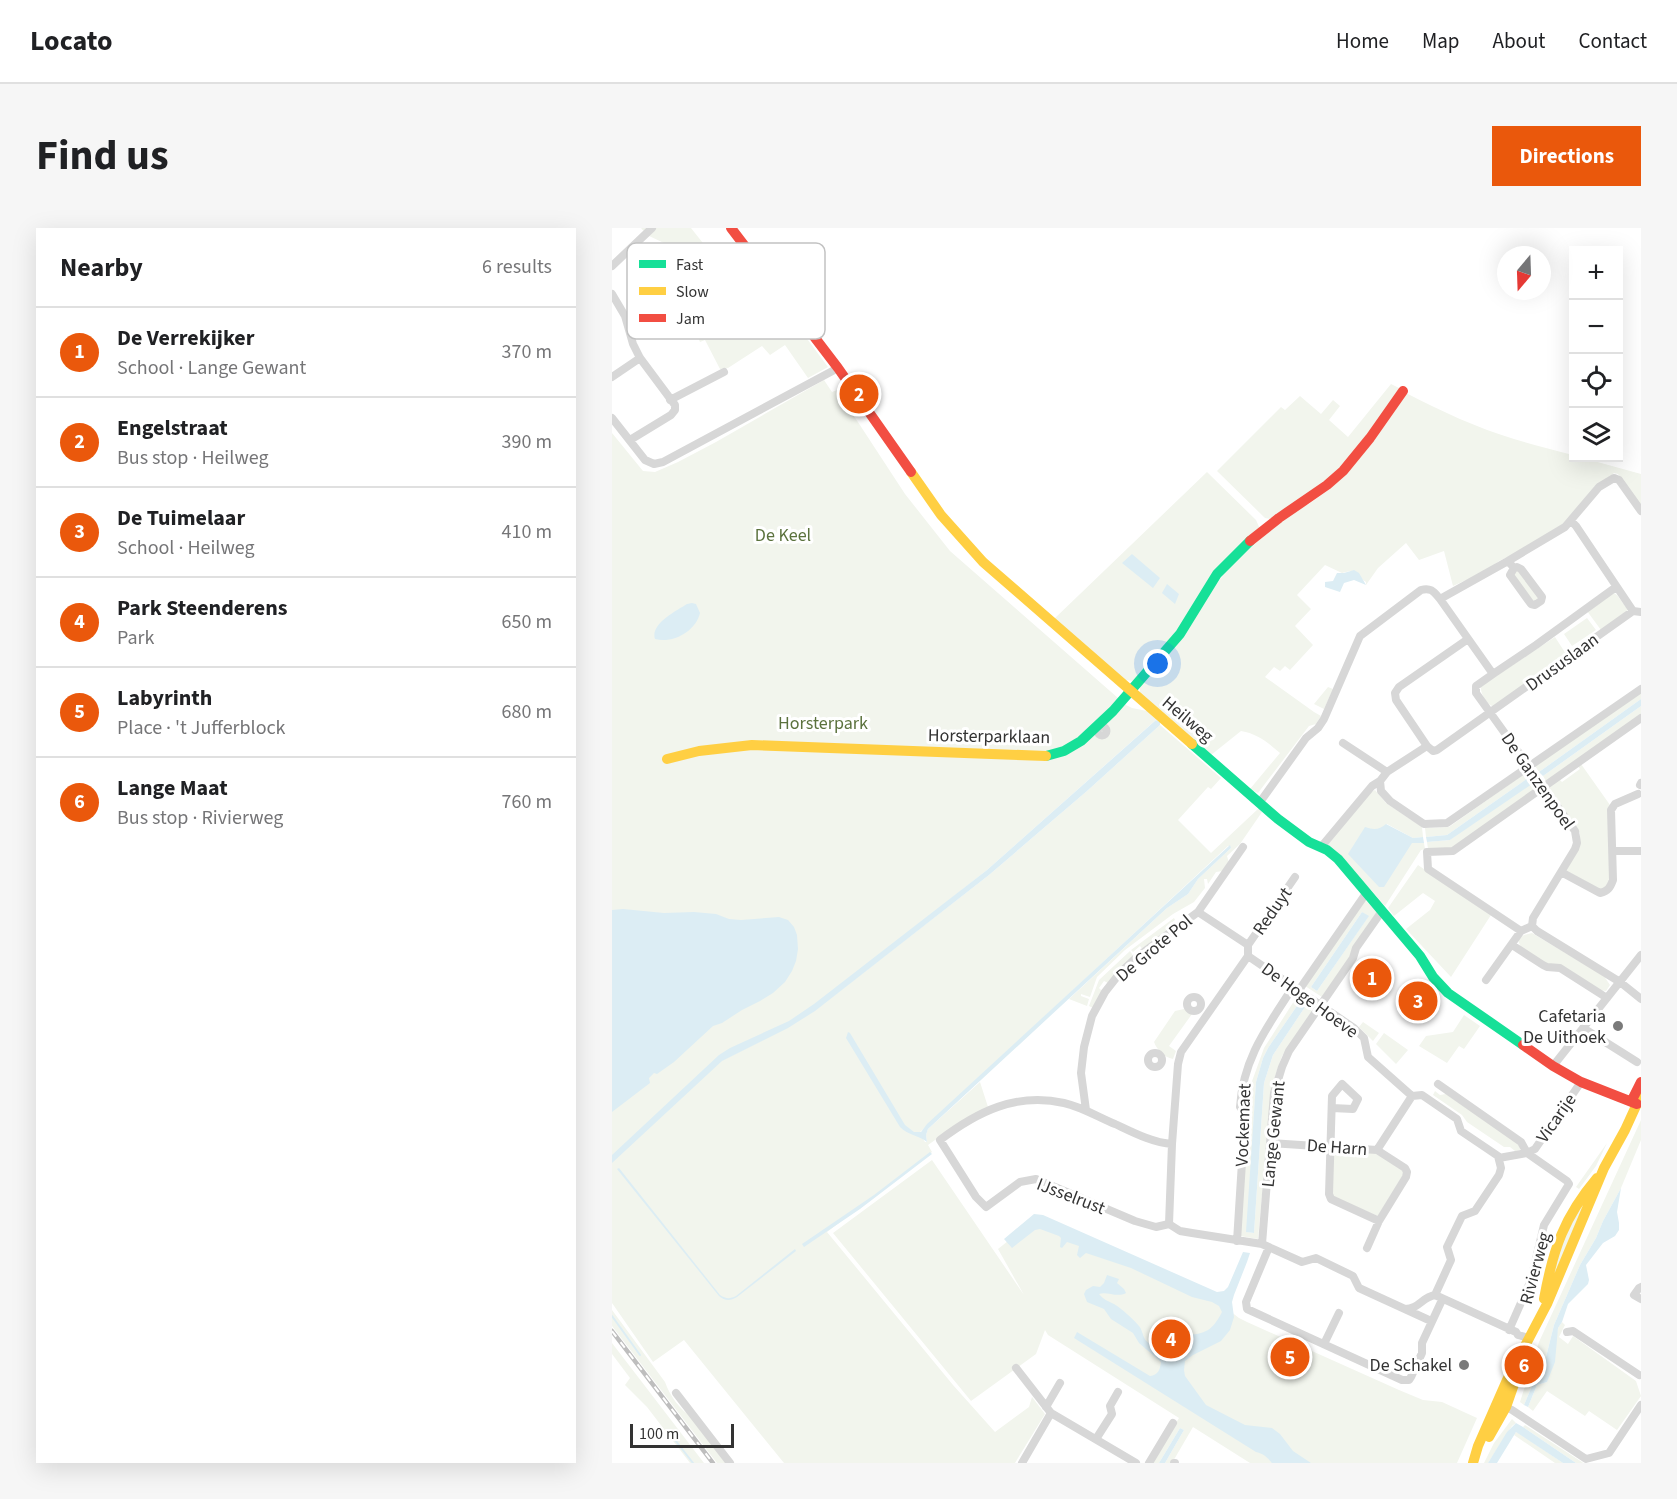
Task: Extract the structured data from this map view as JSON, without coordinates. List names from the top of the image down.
{
  "streets": {
    "street": [
      "Drususlaan",
      "Heilweg",
      "Horsterparklaan",
      "De Ganzenpoel",
      "Reduyt",
      "De Grote Pol",
      "De Hoge Hoeve",
      "Vicarije",
      "Vockemaet",
      "Lange Gewant",
      "De Harn",
      "IJsselrust",
      "Rivierweg"
    ]
  },
  "crossings": [
    ["Drususlaan", "De Ganzenpoel"],
    ["Heilweg", "Horsterparklaan"],
    ["Heilweg", "Vicarije"],
    ["Heilweg", "Vockemaet"],
    ["Heilweg", "Lange Gewant"],
    ["Heilweg", "Rivierweg"],
    ["Reduyt", "De Grote Pol"],
    ["Reduyt", "De Hoge Hoeve"],
    ["De Grote Pol", "De Hoge Hoeve"],
    ["De Grote Pol", "IJsselrust"],
    ["De Hoge Hoeve", "Vockemaet"],
    ["De Hoge Hoeve", "Lange Gewant"],
    ["De Hoge Hoeve", "De Harn"],
    ["De Hoge Hoeve", "IJsselrust"],
    ["Lange Gewant", "De Harn"]
  ],
  "parks": ["De Keel", "Horsterpark"],
  "places": ["Cafetaria De Uithoek", "De Schakel"],
  "legend": ["Fast", "Slow", "Jam"],
  "scale_bar": "100 m",
  "north": "bottom",
  "page": {
    "header": "Locato",
    "nav": [
      "Home",
      "Map",
      "About",
      "Contact"
    ],
    "title": "Find us",
    "buttons": "Directions",
    "heading": ["Nearby", "6 results"],
    "map_buttons": ["+", "−"],
    "list": [
      {
        "mark": "1",
        "name": "De Verrekijker",
        "note": "School · Lange Gewant",
        "value": "370 m"
      },
      {
        "mark": "2",
        "name": "Engelstraat",
        "note": "Bus stop · Heilweg",
        "value": "390 m"
      },
      {
        "mark": "3",
        "name": "De Tuimelaar",
        "note": "School · Heilweg",
        "value": "410 m"
      },
      {
        "mark": "4",
        "name": "Park Steenderens",
        "note": "Park",
        "value": "650 m"
      },
      {
        "mark": "5",
        "name": "Labyrinth",
        "note": "Place · 't Jufferblock",
        "value": "680 m"
      },
      {
        "mark": "6",
        "name": "Lange Maat",
        "note": "Bus stop · Rivierweg",
        "value": "760 m"
      }
    ],
    "pins": [
      "2",
      "1",
      "3",
      "4",
      "5",
      "6"
    ],
    "scale": "100 m"
  }
}
